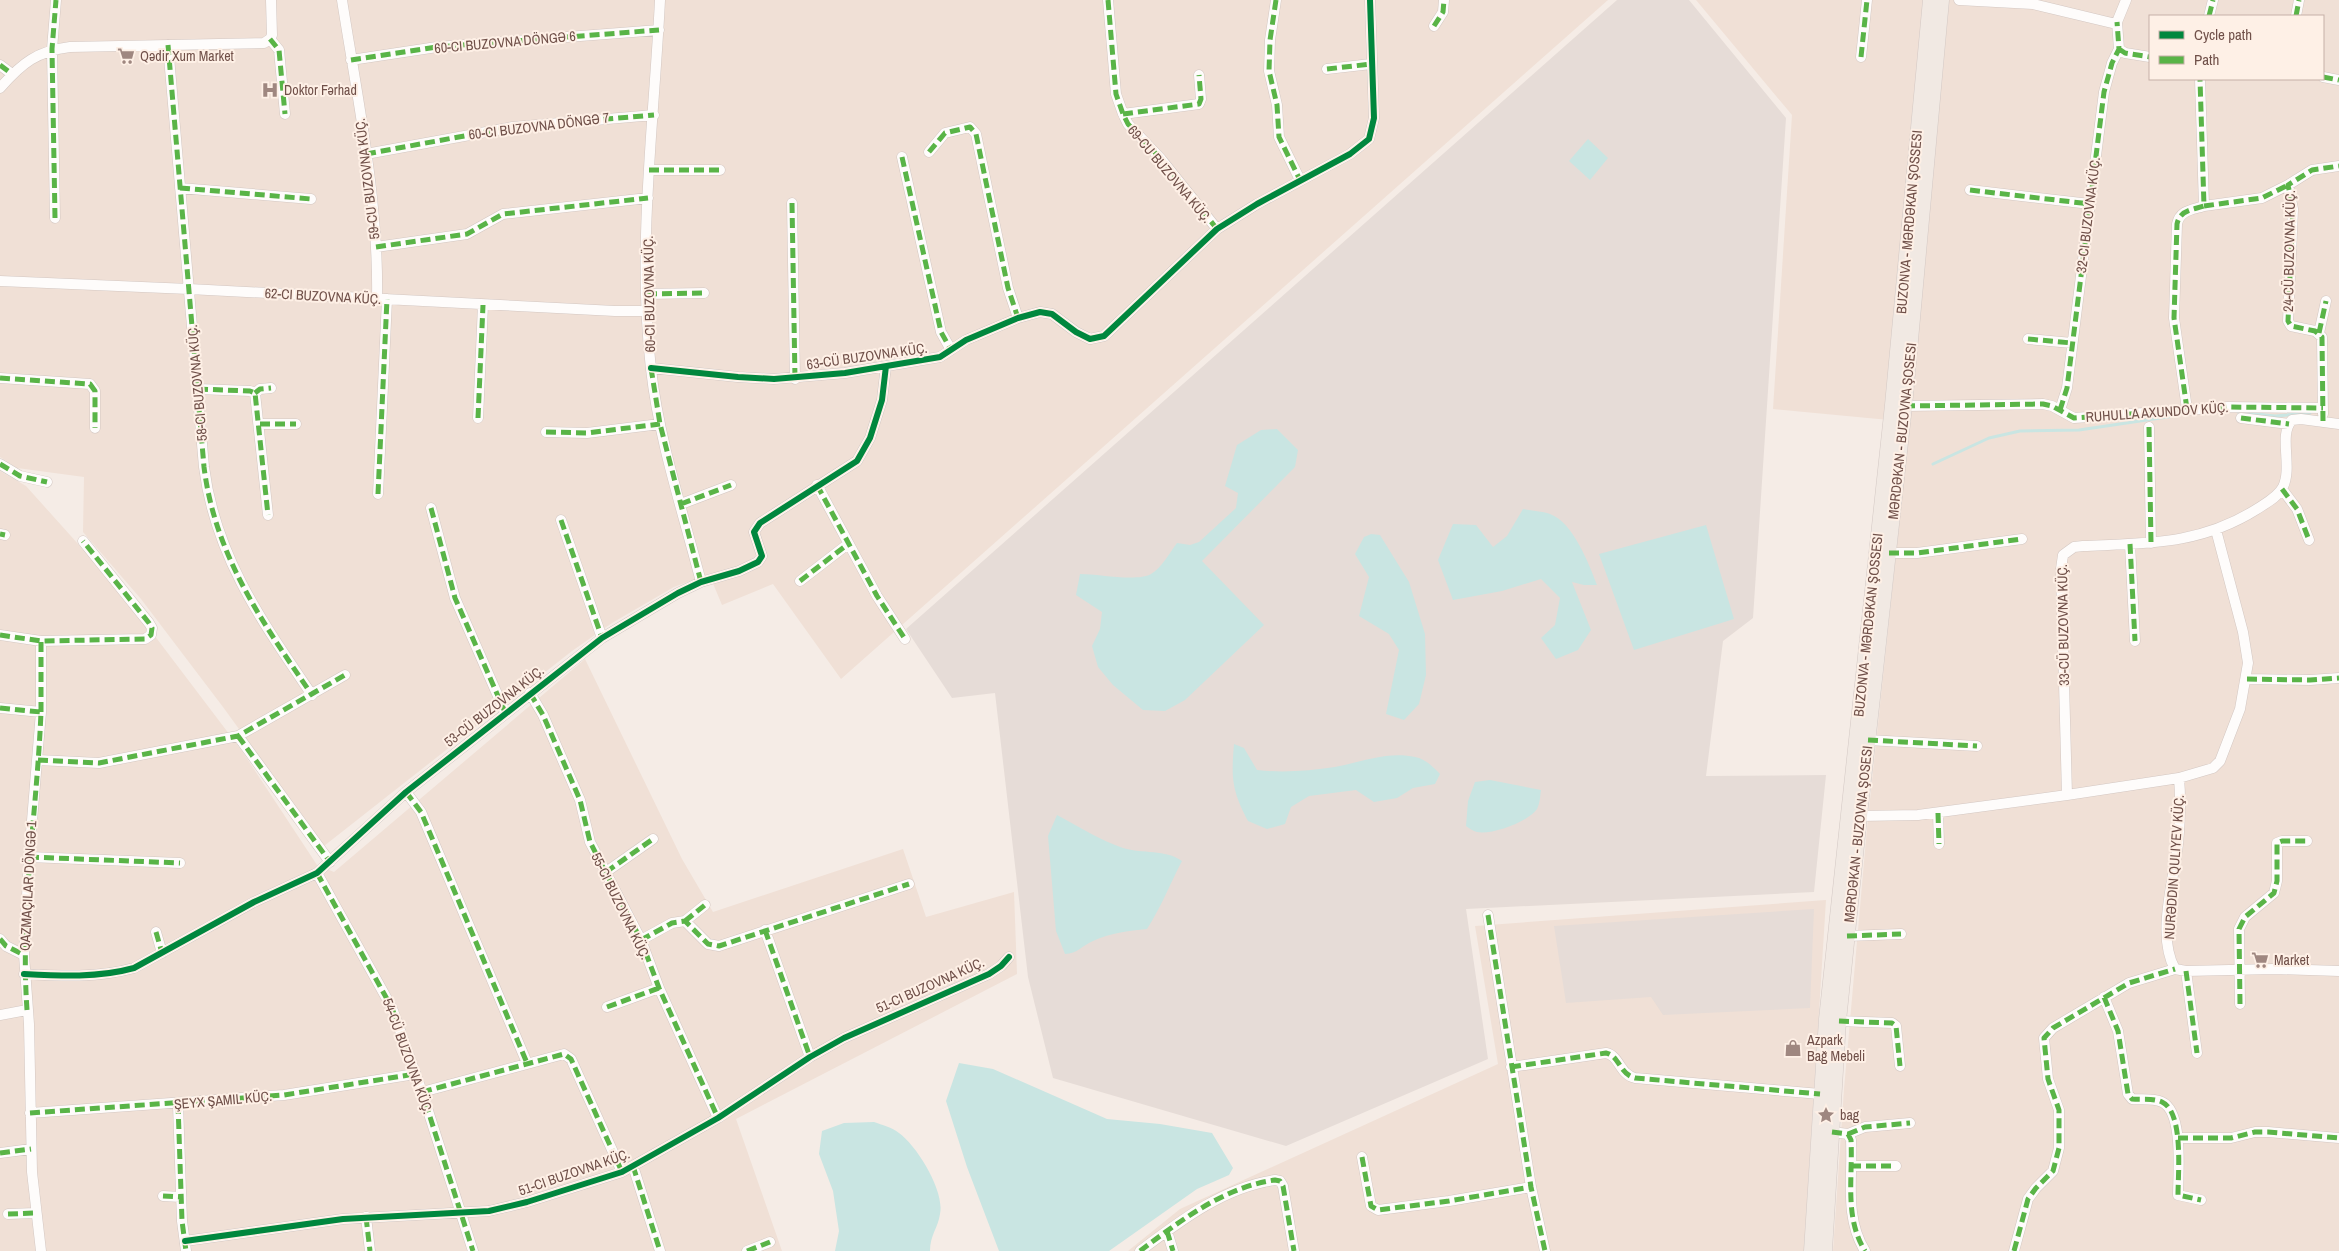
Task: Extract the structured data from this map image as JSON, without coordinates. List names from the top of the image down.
{
  "streets": {
    "main road": ["BUZONVA - MƏRDƏKAN ŞOSSESI", "MƏRDƏKAN - BUZOVNA ŞOSESI"],
    "street": [
      "69-CU BUZOVNA KÜÇ.",
      "59-CU BUZOVNA KÜÇ.",
      "32-CI BUZOVNA KÜÇ.",
      "24-CÜ BUZOVNA KÜÇ.",
      "62-CI BUZOVNA KÜÇ.",
      "63-CÜ BUZOVNA KÜÇ.",
      "58-CI BUZOVNA KÜÇ.",
      "RUHULLA AXUNDOV KÜÇ.",
      "33-CÜ BUZOVNA KÜÇ.",
      "53-CÜ BUZOVNA KÜÇ.",
      "NURƏDDIN QULIYEV KÜÇ.",
      "55-CI BUZOVNA KÜÇ.",
      "51-CI BUZOVNA KÜÇ.",
      "54-CÜ BUZOVNA KÜÇ.",
      "ŞEYX ŞAMIL KÜÇ."
    ]
  },
  "crossings": [
    ["69-CU BUZOVNA KÜÇ.", "63-CÜ BUZOVNA KÜÇ."],
    ["59-CU BUZOVNA KÜÇ.", "62-CI BUZOVNA KÜÇ."],
    ["32-CI BUZOVNA KÜÇ.", "RUHULLA AXUNDOV KÜÇ."],
    ["62-CI BUZOVNA KÜÇ.", "58-CI BUZOVNA KÜÇ."],
    ["63-CÜ BUZOVNA KÜÇ.", "53-CÜ BUZOVNA KÜÇ."],
    ["RUHULLA AXUNDOV KÜÇ.", "MƏRDƏKAN - BUZOVNA ŞOSESI"],
    ["33-CÜ BUZOVNA KÜÇ.", "NURƏDDIN QULIYEV KÜÇ."],
    ["53-CÜ BUZOVNA KÜÇ.", "55-CI BUZOVNA KÜÇ."],
    ["53-CÜ BUZOVNA KÜÇ.", "54-CÜ BUZOVNA KÜÇ."],
    ["55-CI BUZOVNA KÜÇ.", "51-CI BUZOVNA KÜÇ."],
    ["51-CI BUZOVNA KÜÇ.", "54-CÜ BUZOVNA KÜÇ."],
    ["54-CÜ BUZOVNA KÜÇ.", "ŞEYX ŞAMIL KÜÇ."]
  ],
  "places": {
    "supermarket": ["Qədir Xum Market", "Market"],
    "hospital": ["Doktor Fərhad"],
    "shop": ["Azpark Bağ Mebeli"],
    "place": ["bag"]
  },
  "legend": ["Cycle path", "Path"]
}
